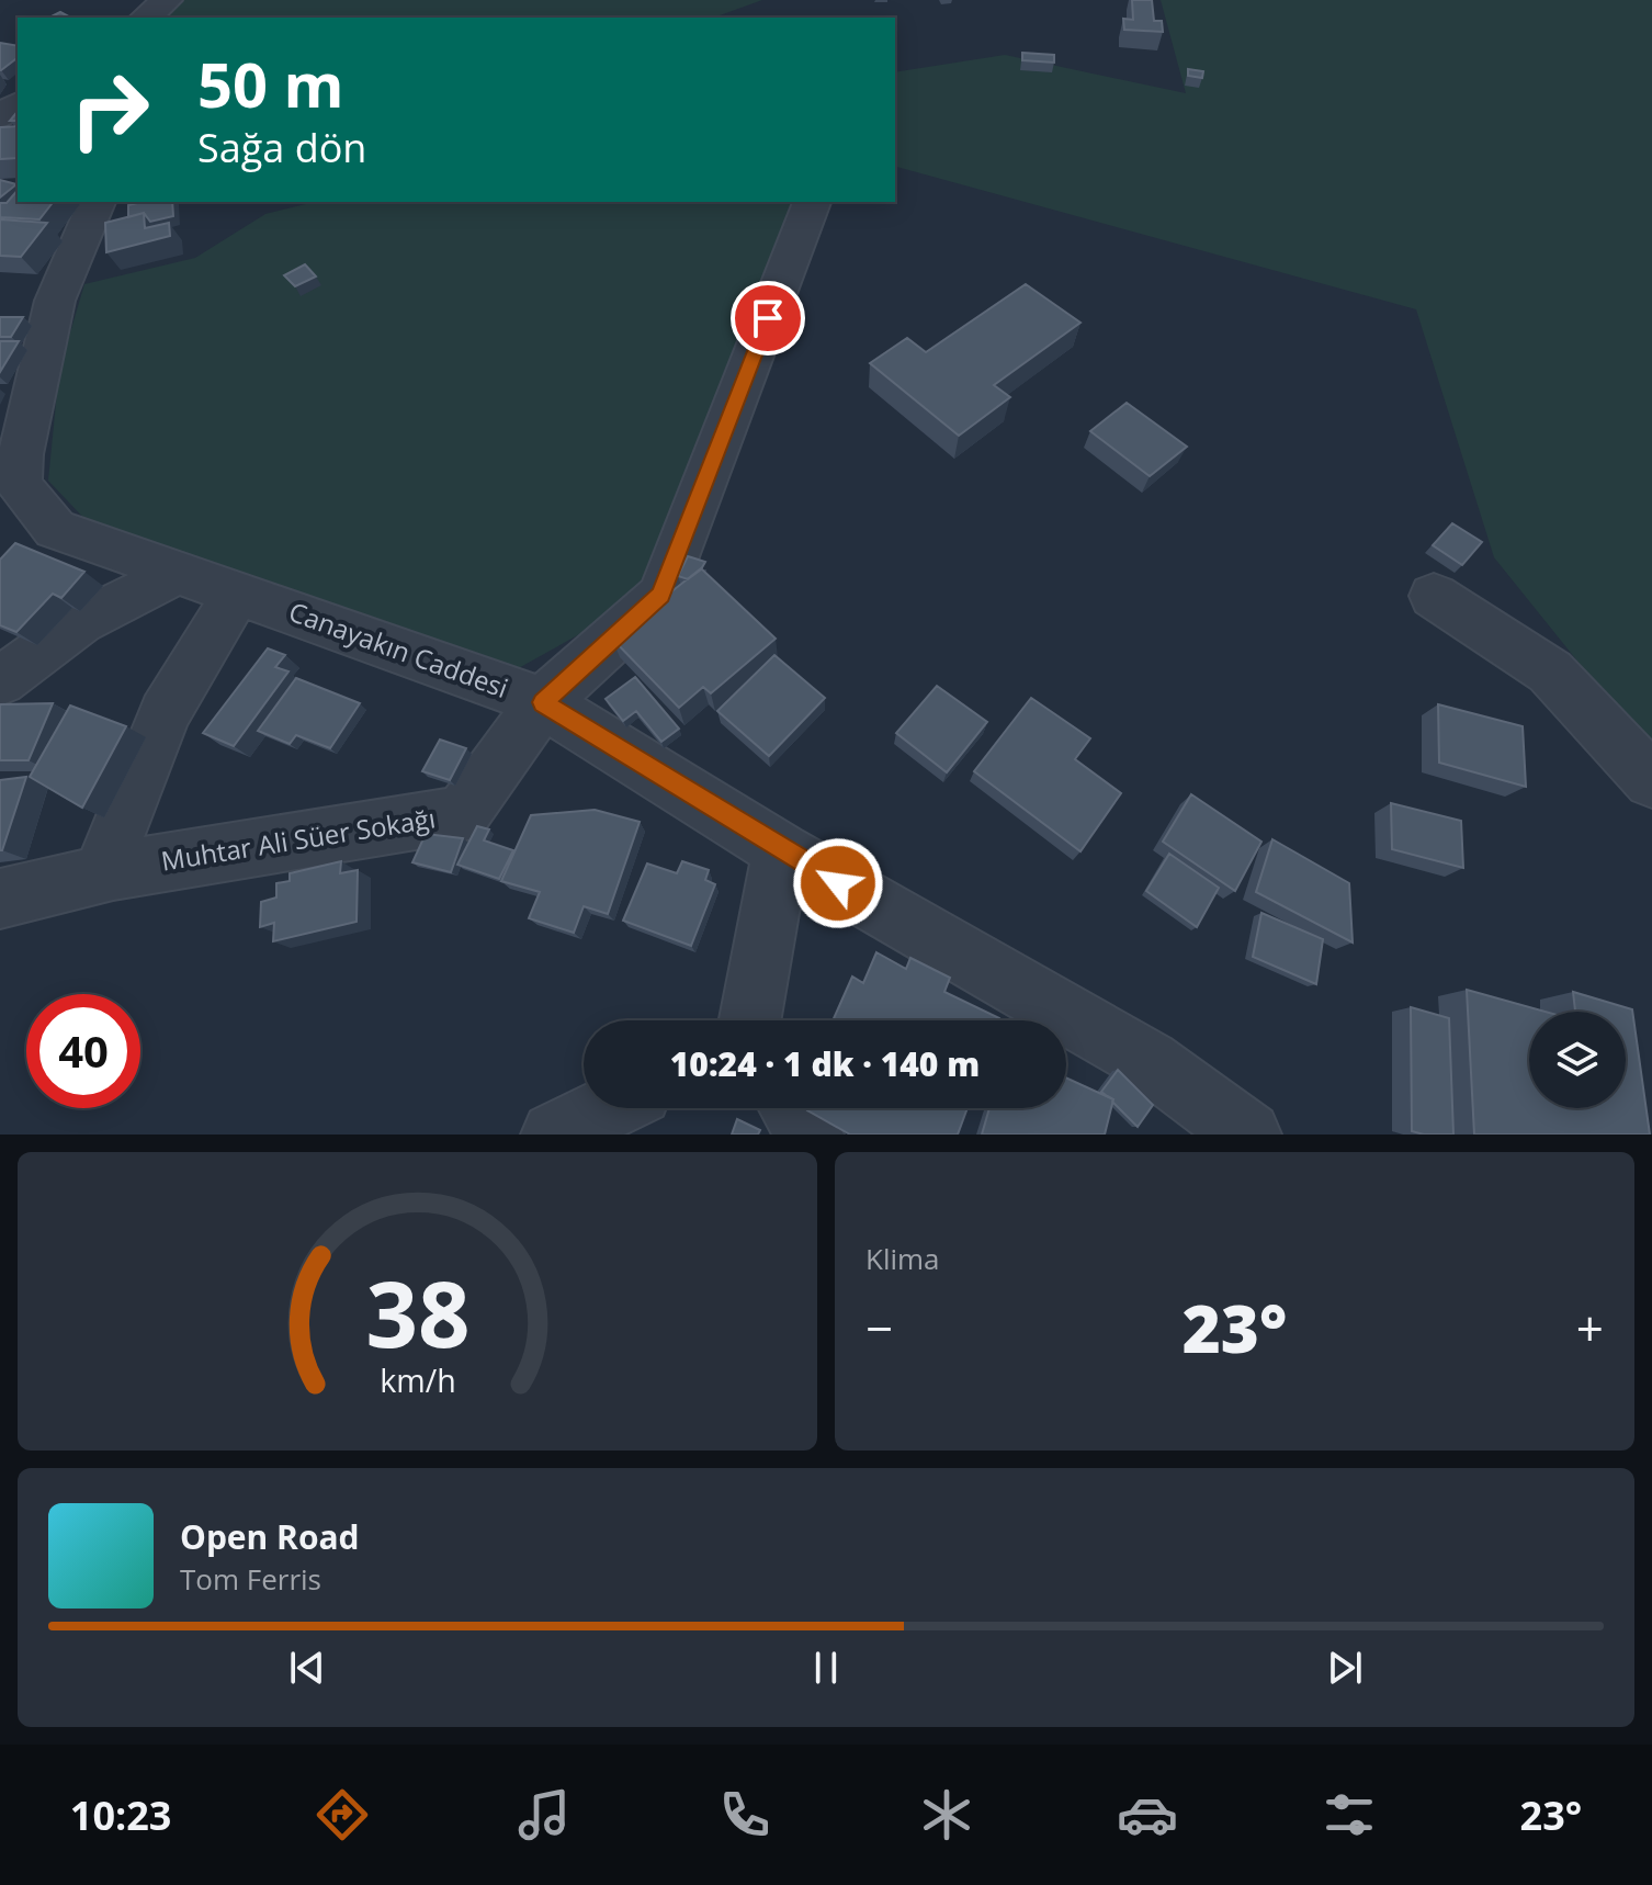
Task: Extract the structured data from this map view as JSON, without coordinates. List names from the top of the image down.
{
  "streets": {
    "street": ["Canayakın Caddesi", "Muhtar Ali Süer Sokağı"]
  },
  "crossings": [
    ["Canayakın Caddesi", "Muhtar Ali Süer Sokağı"]
  ],
  "page": {
    "turn": ["50 m", "Sağa dön"],
    "limit": "40",
    "trip": "10:24 · 1 dk · 140 m",
    "tile": "Klima",
    "heat": ["−", "23°", "+"],
    "song": ["Open Road", "Tom Ferris"],
    "tabs": ["10:23", "23°"],
    "gauge": ["38", "km/h"]
  }
}
